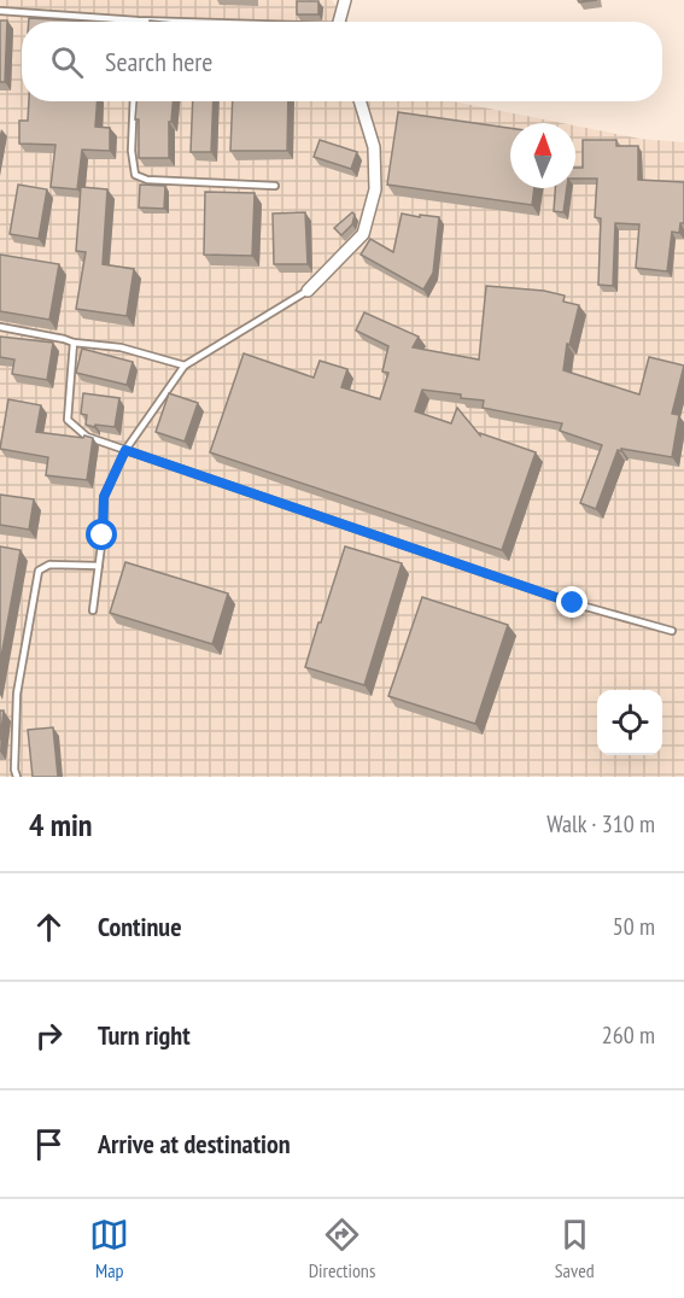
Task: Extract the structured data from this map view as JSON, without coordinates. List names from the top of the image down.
{
  "north": "top",
  "page": {
    "search": "Search here",
    "heading": ["4 min", "Walk · 310 m"],
    "list": [
      ["Continue", "50 m"],
      ["Turn right", "260 m"],
      "Arrive at destination"
    ],
    "nav": ["Map", "Directions", "Saved"]
  }
}
